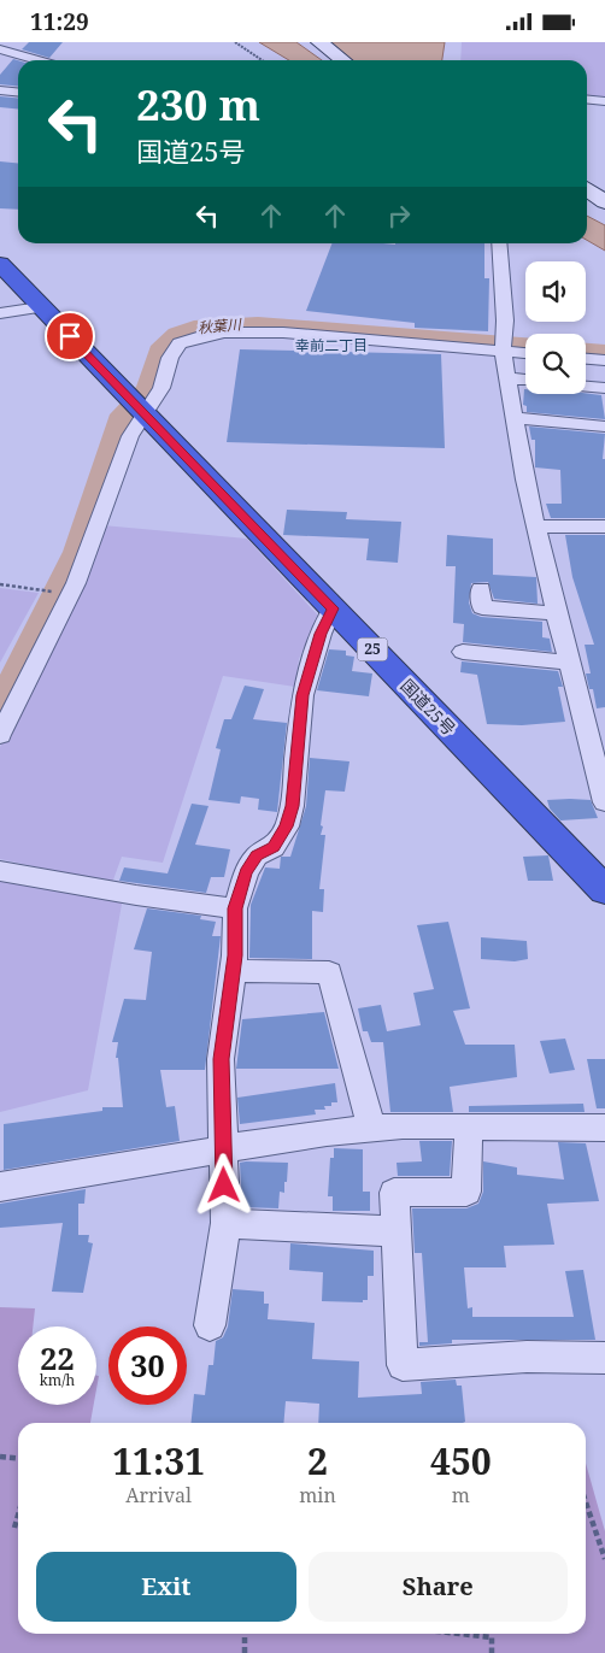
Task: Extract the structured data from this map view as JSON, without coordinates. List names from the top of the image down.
{
  "streets": {
    "highway": ["25", "国道25号"]
  },
  "districts": ["幸前二丁目"],
  "water": ["秋葉川"],
  "page": {
    "status": "11:29",
    "turn": ["230 m", "国道25号"],
    "speed": "22 km/h",
    "limit": "30",
    "eta": [
      "11:31",
      "Arrival",
      "2",
      "min",
      "450",
      "m"
    ],
    "buttons": ["Exit", "Share"]
  }
}
